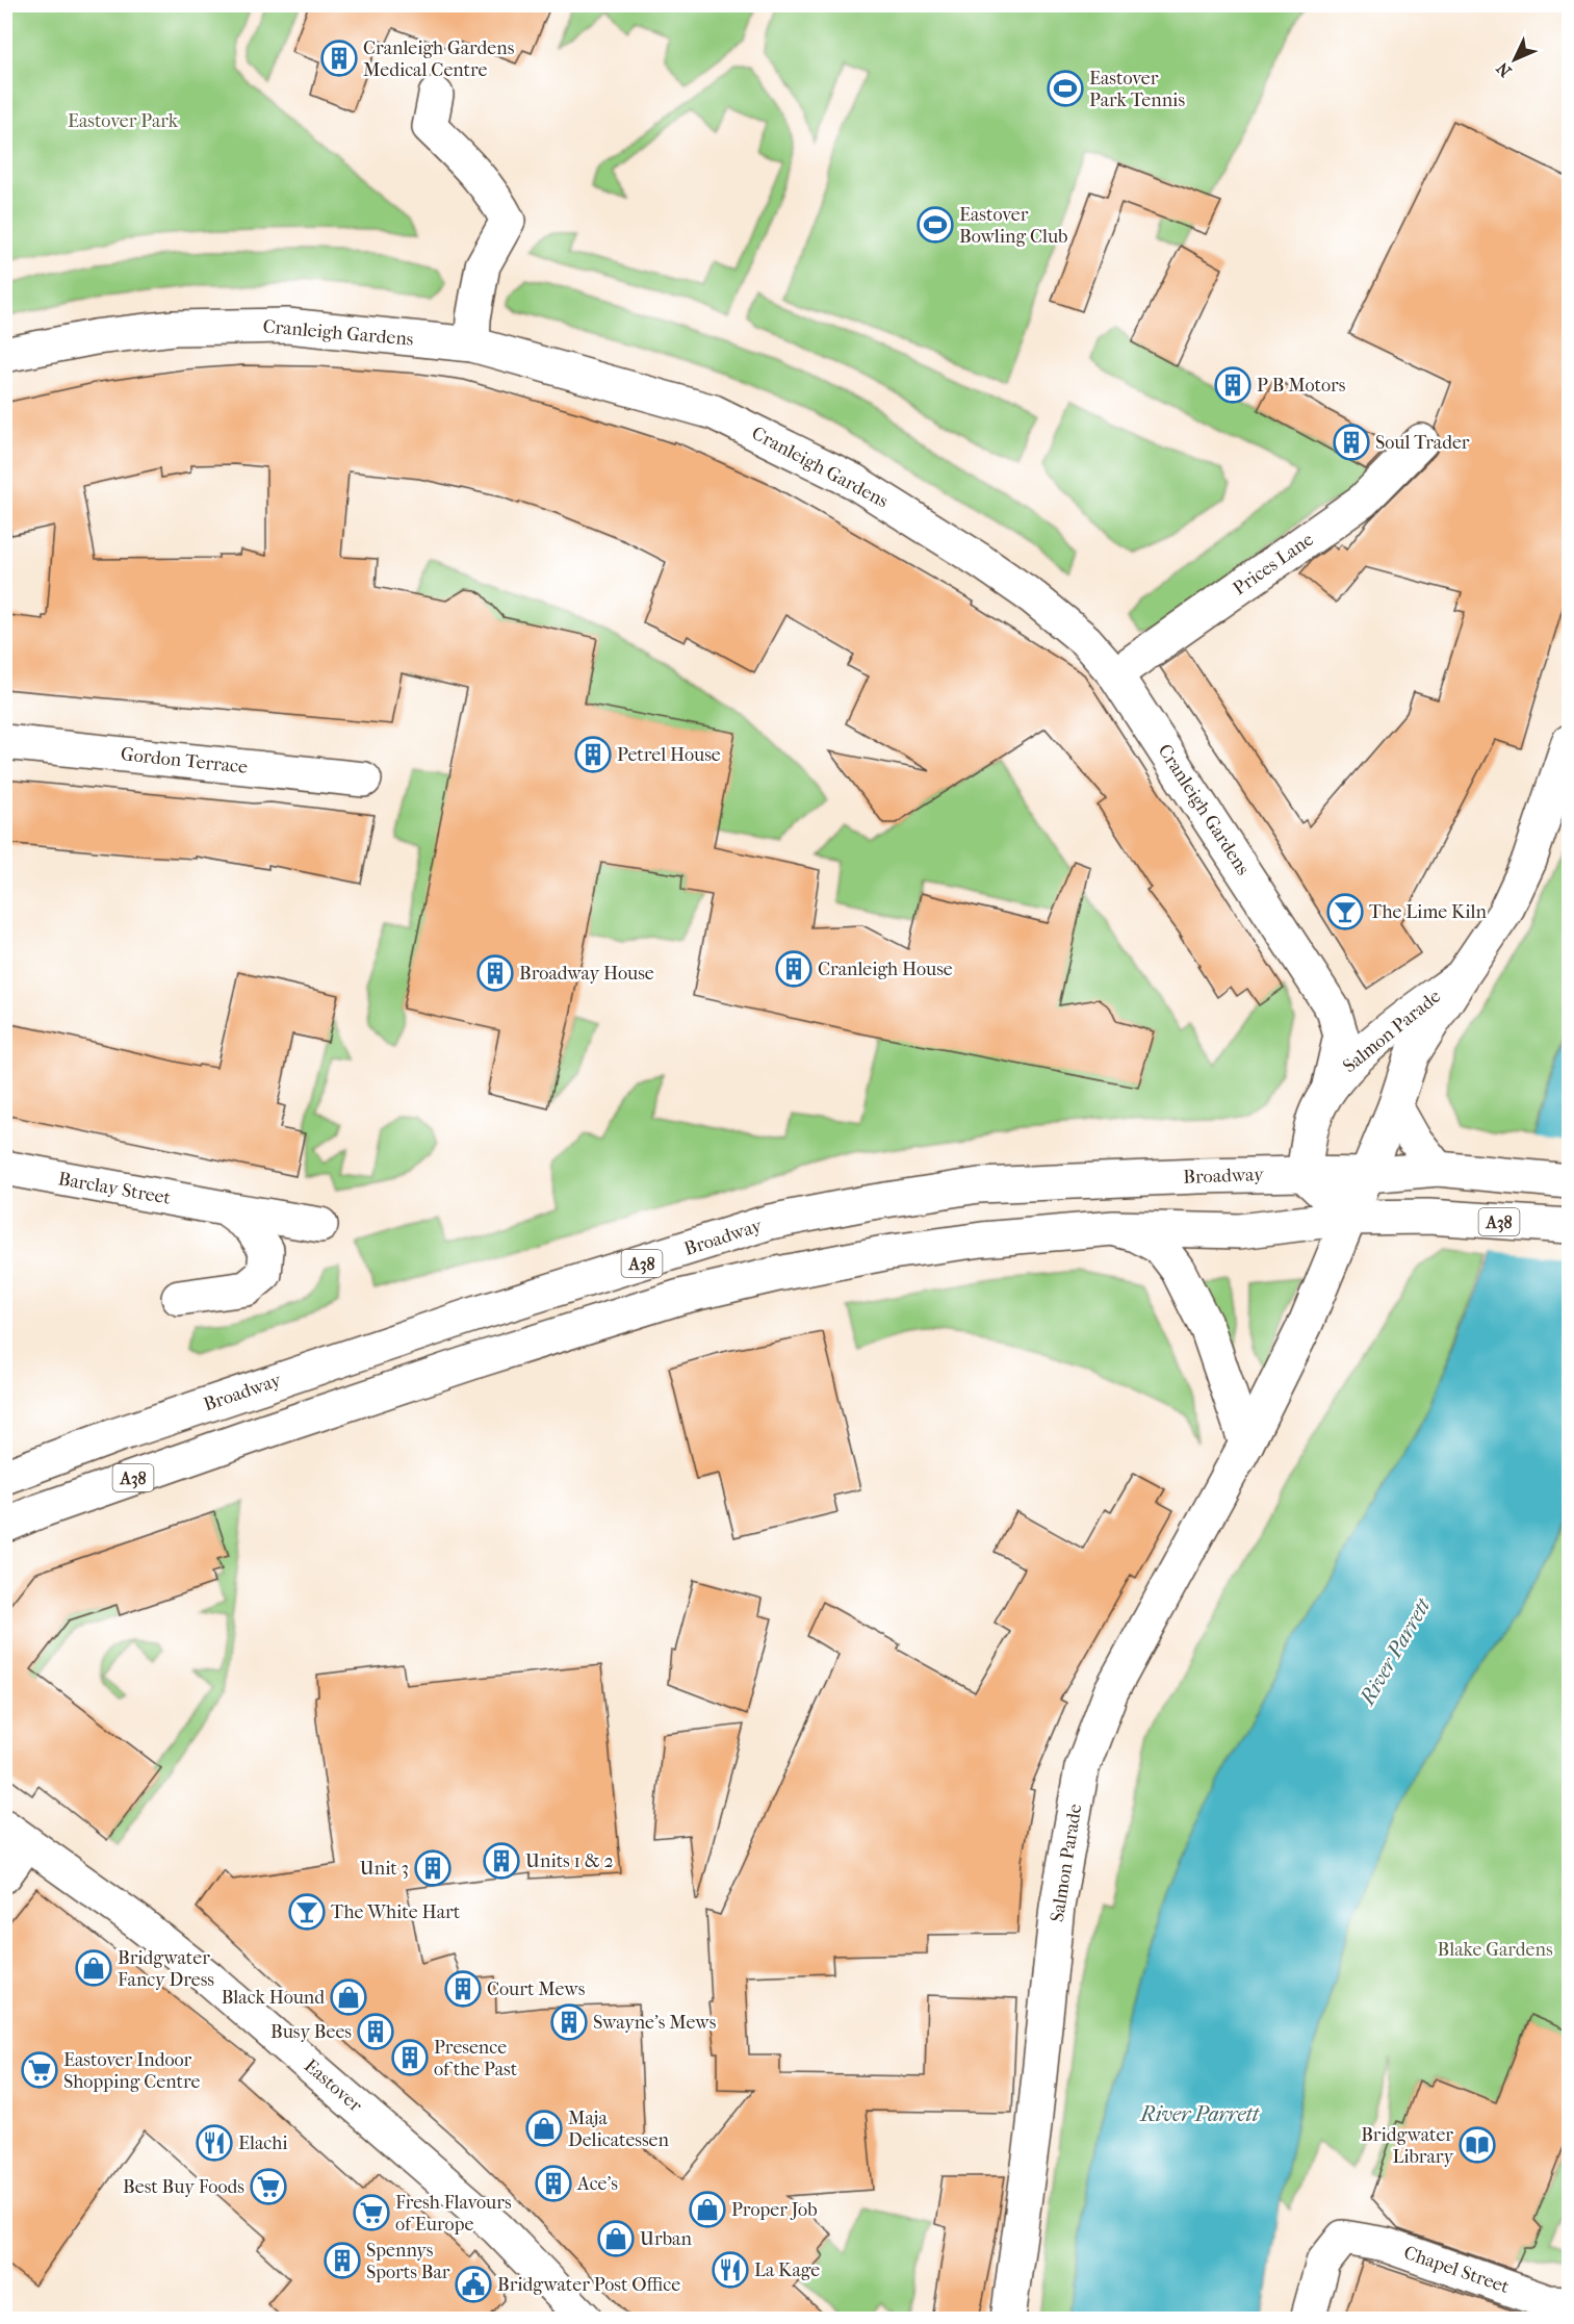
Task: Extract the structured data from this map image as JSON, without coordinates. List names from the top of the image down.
{
  "streets": {
    "street": [
      "Cranleigh Gardens",
      "Prices Lane",
      "Gordon Terrace",
      "Salmon Parade",
      "Broadway",
      "Barclay Street",
      "A38",
      "Eastover",
      "Chapel Street"
    ]
  },
  "crossings": [
    ["Cranleigh Gardens", "Prices Lane"],
    ["Cranleigh Gardens", "Salmon Parade"],
    ["Salmon Parade", "Broadway"],
    ["Salmon Parade", "A38"],
    ["Broadway", "A38"]
  ],
  "water": ["River Parrett"],
  "parks": ["Eastover Park", "Blake Gardens"],
  "places": {
    "building": [
      "Cranleigh Gardens Medical Centre",
      "P B Motors",
      "Soul Trader",
      "Petrel House",
      "Cranleigh House",
      "Broadway House",
      "Units 1 & 2",
      "Unit 3",
      "Court Mews",
      "Swayne's Mews",
      "Busy Bees",
      "Presence of the Past",
      "Ace's",
      "Spennys Sports Bar"
    ],
    "sports": ["Eastover Park Tennis", "Eastover Bowling Club"],
    "bar": ["The Lime Kiln", "The White Hart"],
    "shop": [
      "Bridgwater Fancy Dress",
      "Black Hound",
      "Maja Delicatessen",
      "Proper Job",
      "Urban"
    ],
    "supermarket": ["Eastover Indoor Shopping Centre", "Best Buy Foods", "Fresh Flavours of Europe"],
    "restaurant": ["Elachi", "La Kage"],
    "library": ["Bridgwater Library"],
    "public building": ["Bridgwater Post Office"]
  },
  "north": "bottom left"
}
